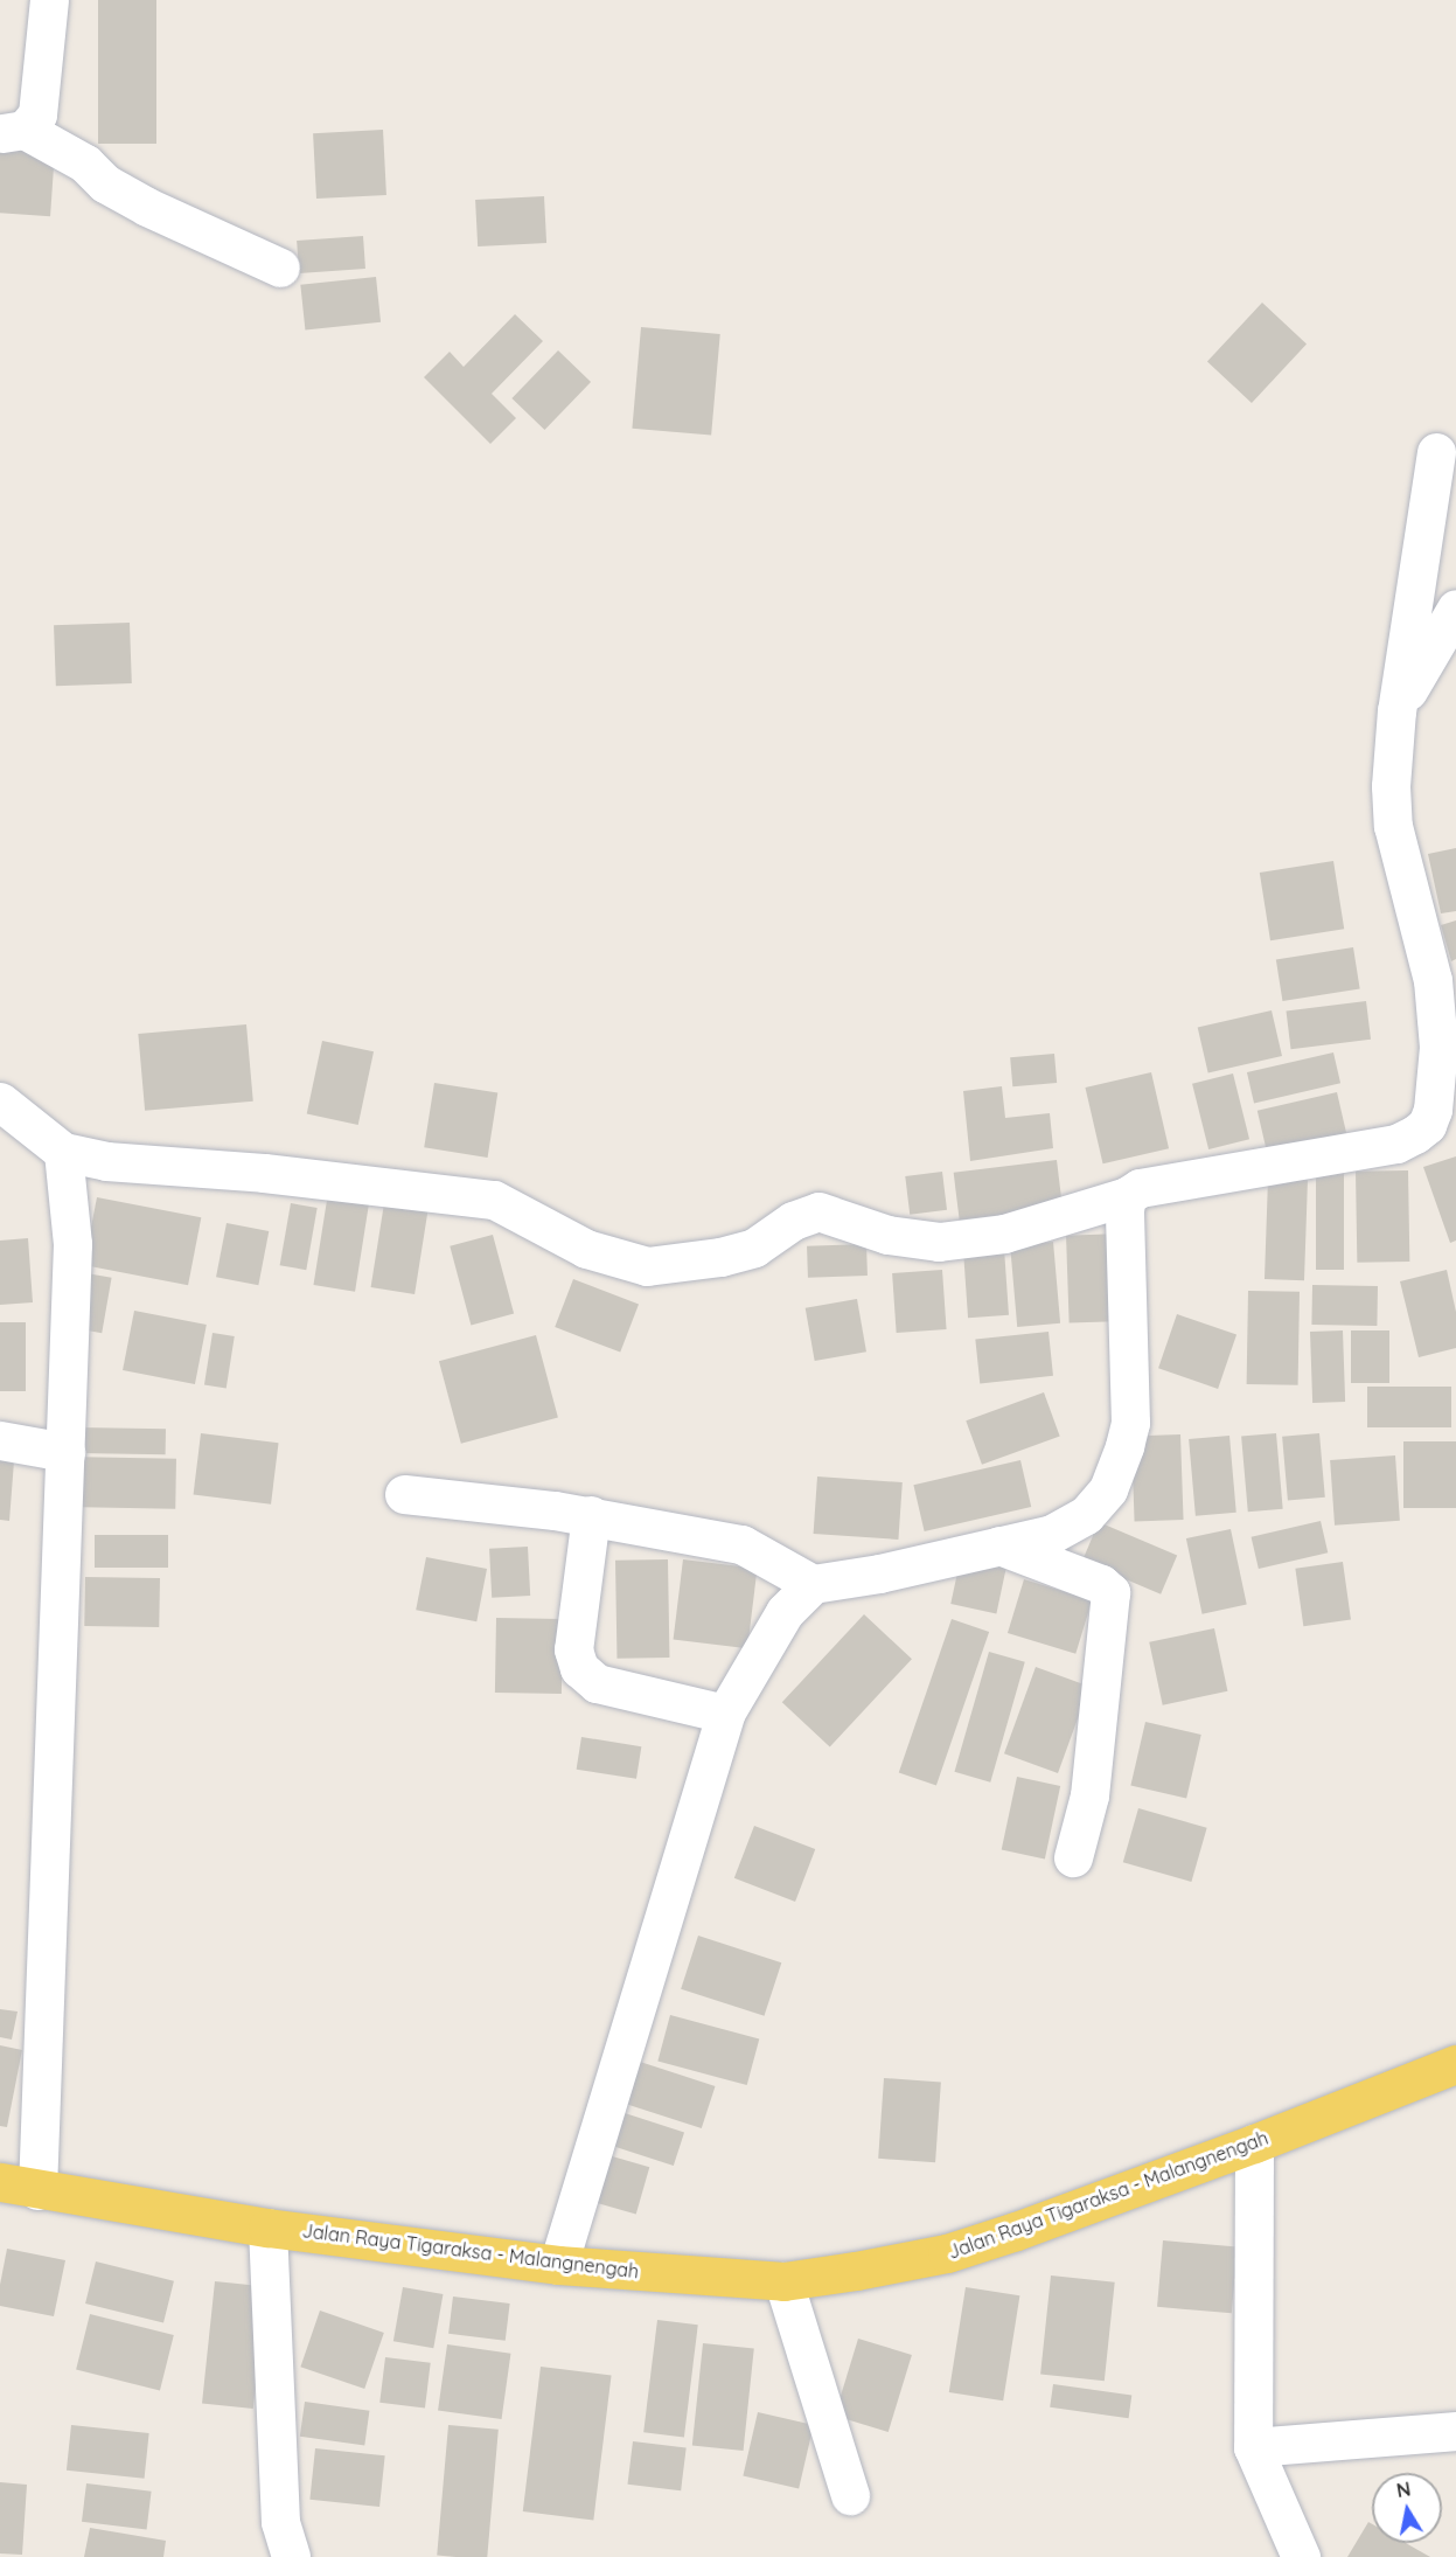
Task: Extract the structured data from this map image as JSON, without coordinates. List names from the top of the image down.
{
  "streets": {
    "main road": ["Jalan Raya Tigaraksa - Malangnengah"]
  },
  "north": "top"
}
